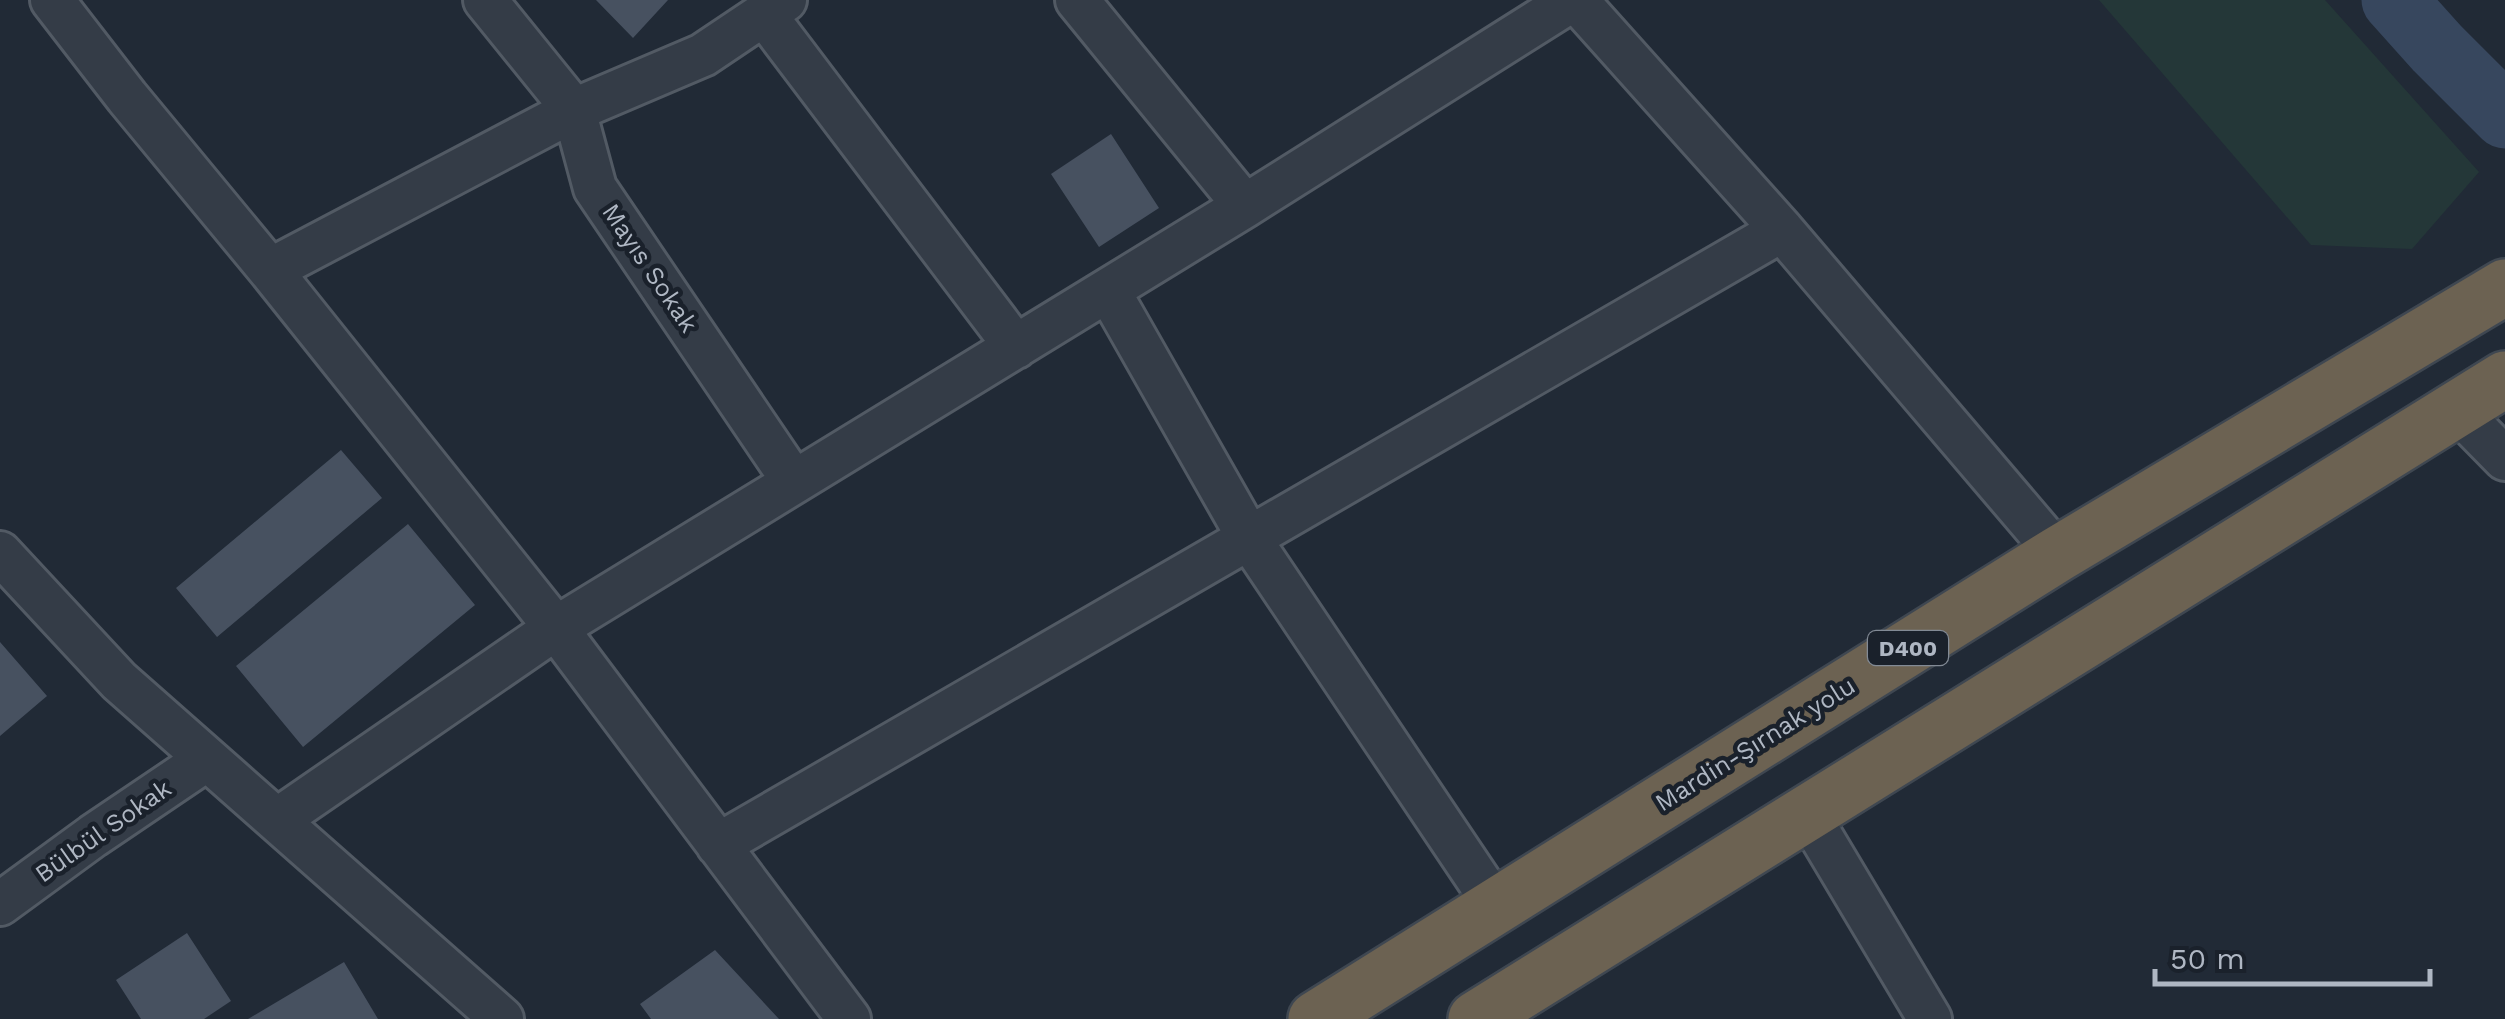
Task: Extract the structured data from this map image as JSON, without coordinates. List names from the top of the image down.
{
  "streets": {
    "highway": ["D400", "Mardin-Şırnak yolu"],
    "street": ["Mayıs Sokak", "Bülbül Sokak"]
  },
  "scale_bar": "50 m"
}
